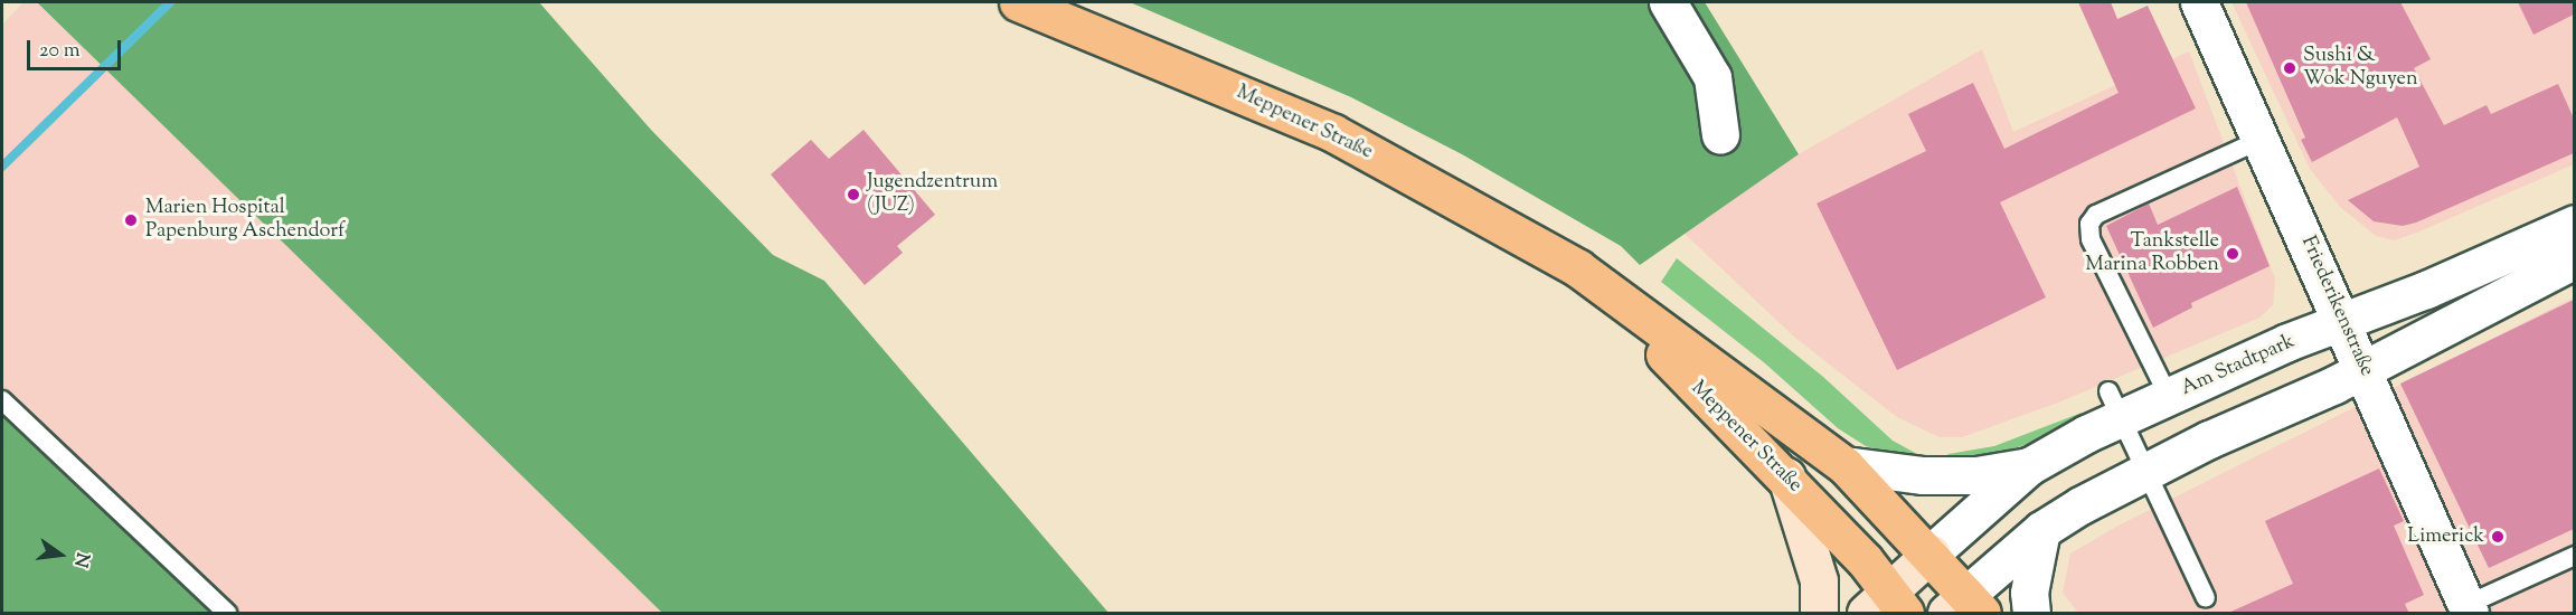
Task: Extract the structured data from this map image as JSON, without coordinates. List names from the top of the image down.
{
  "streets": {
    "main road": ["Meppener Straße"],
    "street": ["Friederikenstraße", "Am Stadtpark"]
  },
  "crossings": [
    ["Meppener Straße", "Am Stadtpark"],
    ["Friederikenstraße", "Am Stadtpark"]
  ],
  "places": [
    "Sushi & Wok Nguyen",
    "Jugendzentrum (JUZ)",
    "Marien Hospital Papenburg Aschendorf",
    "Tankstelle Marina Robben",
    "Limerick"
  ],
  "scale_bar": "20 m",
  "north": "right"
}
